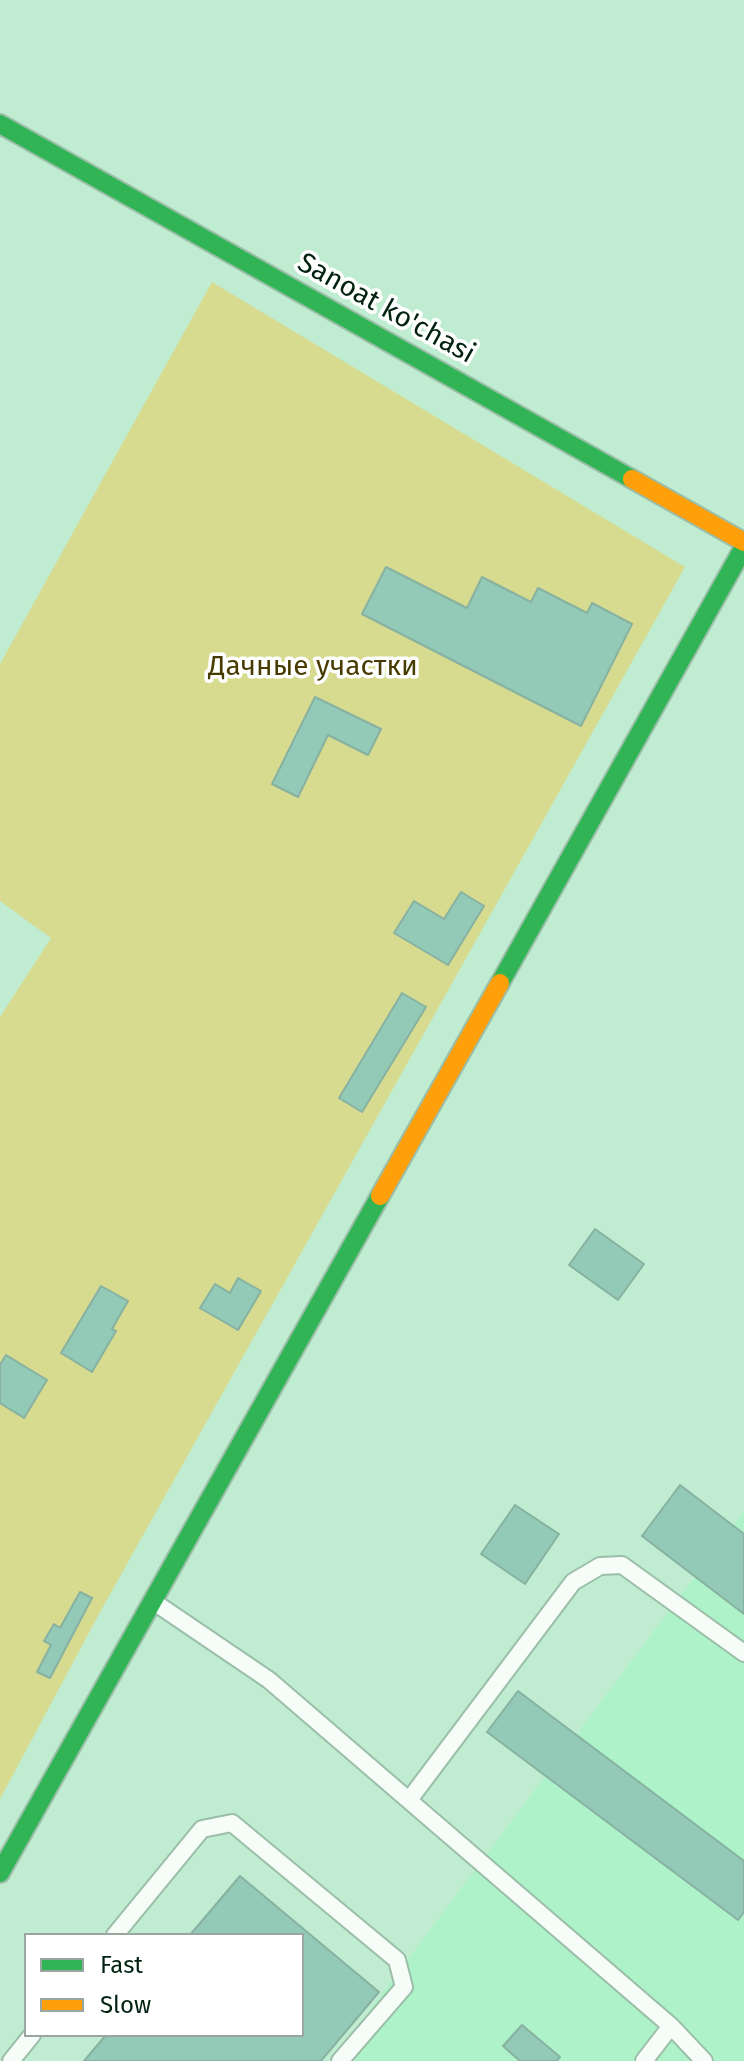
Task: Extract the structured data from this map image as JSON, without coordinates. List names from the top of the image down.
{
  "streets": {
    "main road": ["Sanoat ko'chasi"]
  },
  "parks": ["Дачные участки"],
  "legend": ["Fast", "Slow"]
}
